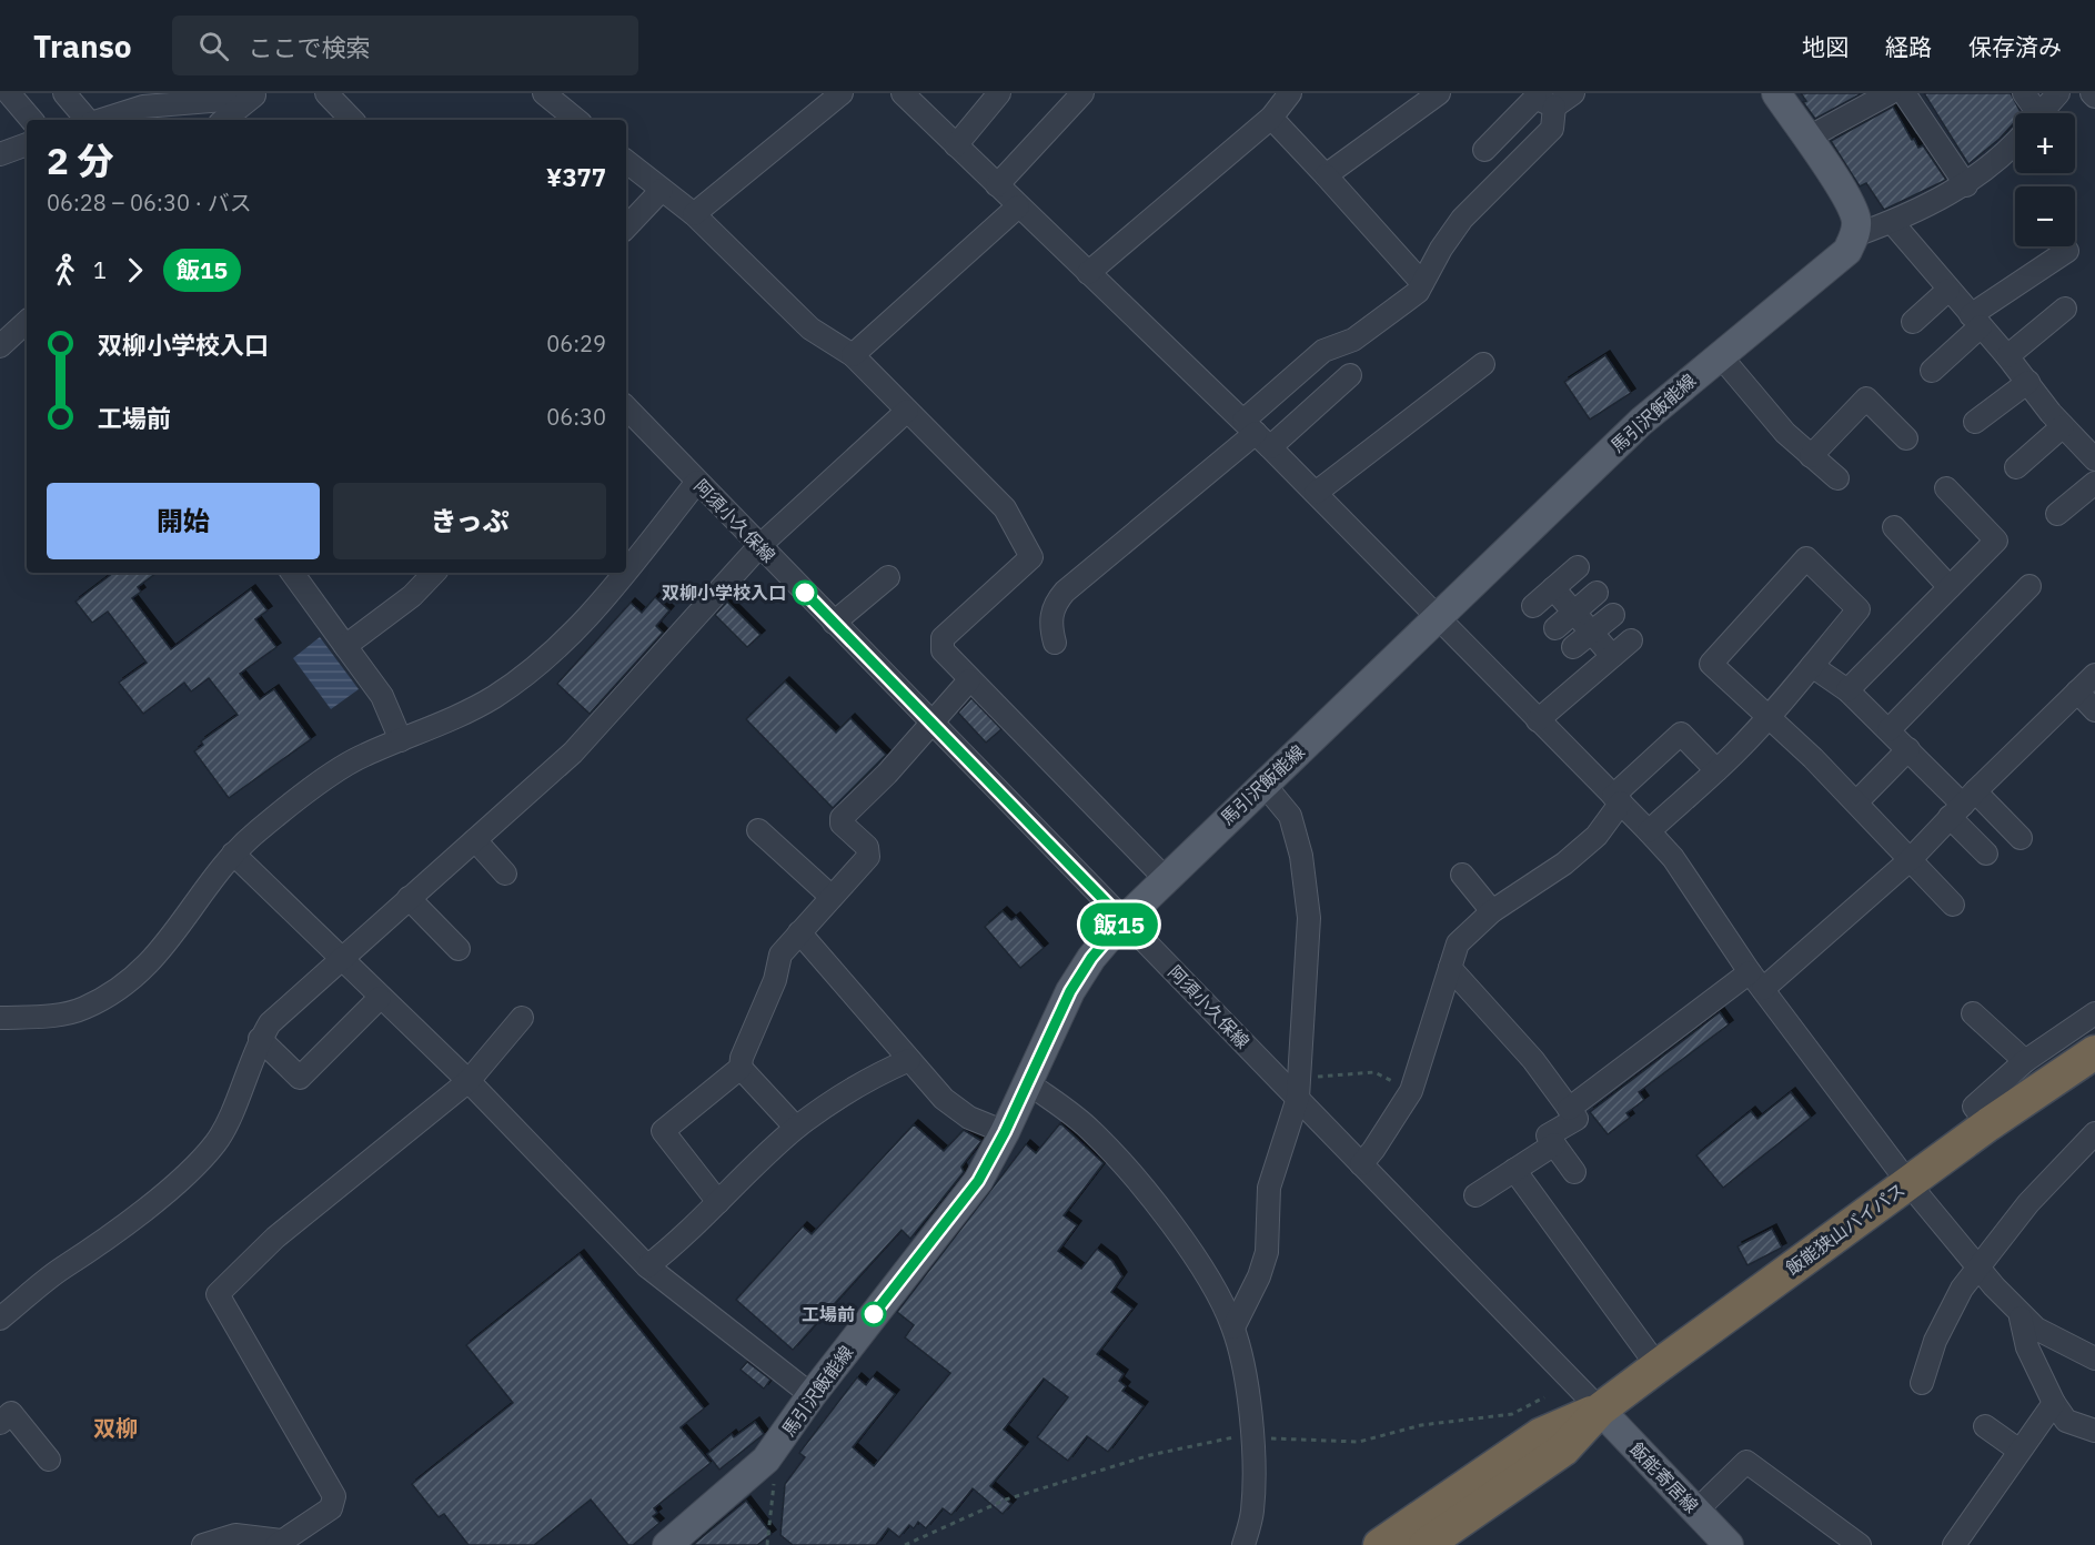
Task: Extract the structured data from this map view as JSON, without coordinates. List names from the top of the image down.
{
  "streets": {
    "highway": ["飯能狭山バイパス"],
    "main road": ["馬引沢飯能線", "飯能寄居線"],
    "street": ["阿須小久保線"]
  },
  "crossings": [
    ["馬引沢飯能線", "阿須小久保線"],
    ["阿須小久保線", "飯能狭山バイパス"],
    ["阿須小久保線", "飯能寄居線"],
    ["飯能狭山バイパス", "飯能寄居線"]
  ],
  "districts": ["双柳"],
  "places": ["双柳小学校入口", "工場前"],
  "lines": ["bus line 飯15"],
  "page": {
    "header": "Transo",
    "search": "ここで検索",
    "nav": ["地図", "経路", "保存済み"],
    "on_map": "飯15",
    "map_buttons": ["+", "−"],
    "heading": ["2 分", "06:28 – 06:30 · バス", "¥377"],
    "legs": ["1", "飯15"],
    "list": [
      {
        "name": "双柳小学校入口",
        "value": "06:29"
      },
      {
        "name": "工場前",
        "value": "06:30"
      }
    ],
    "buttons": ["開始", "きっぷ"]
  }
}
